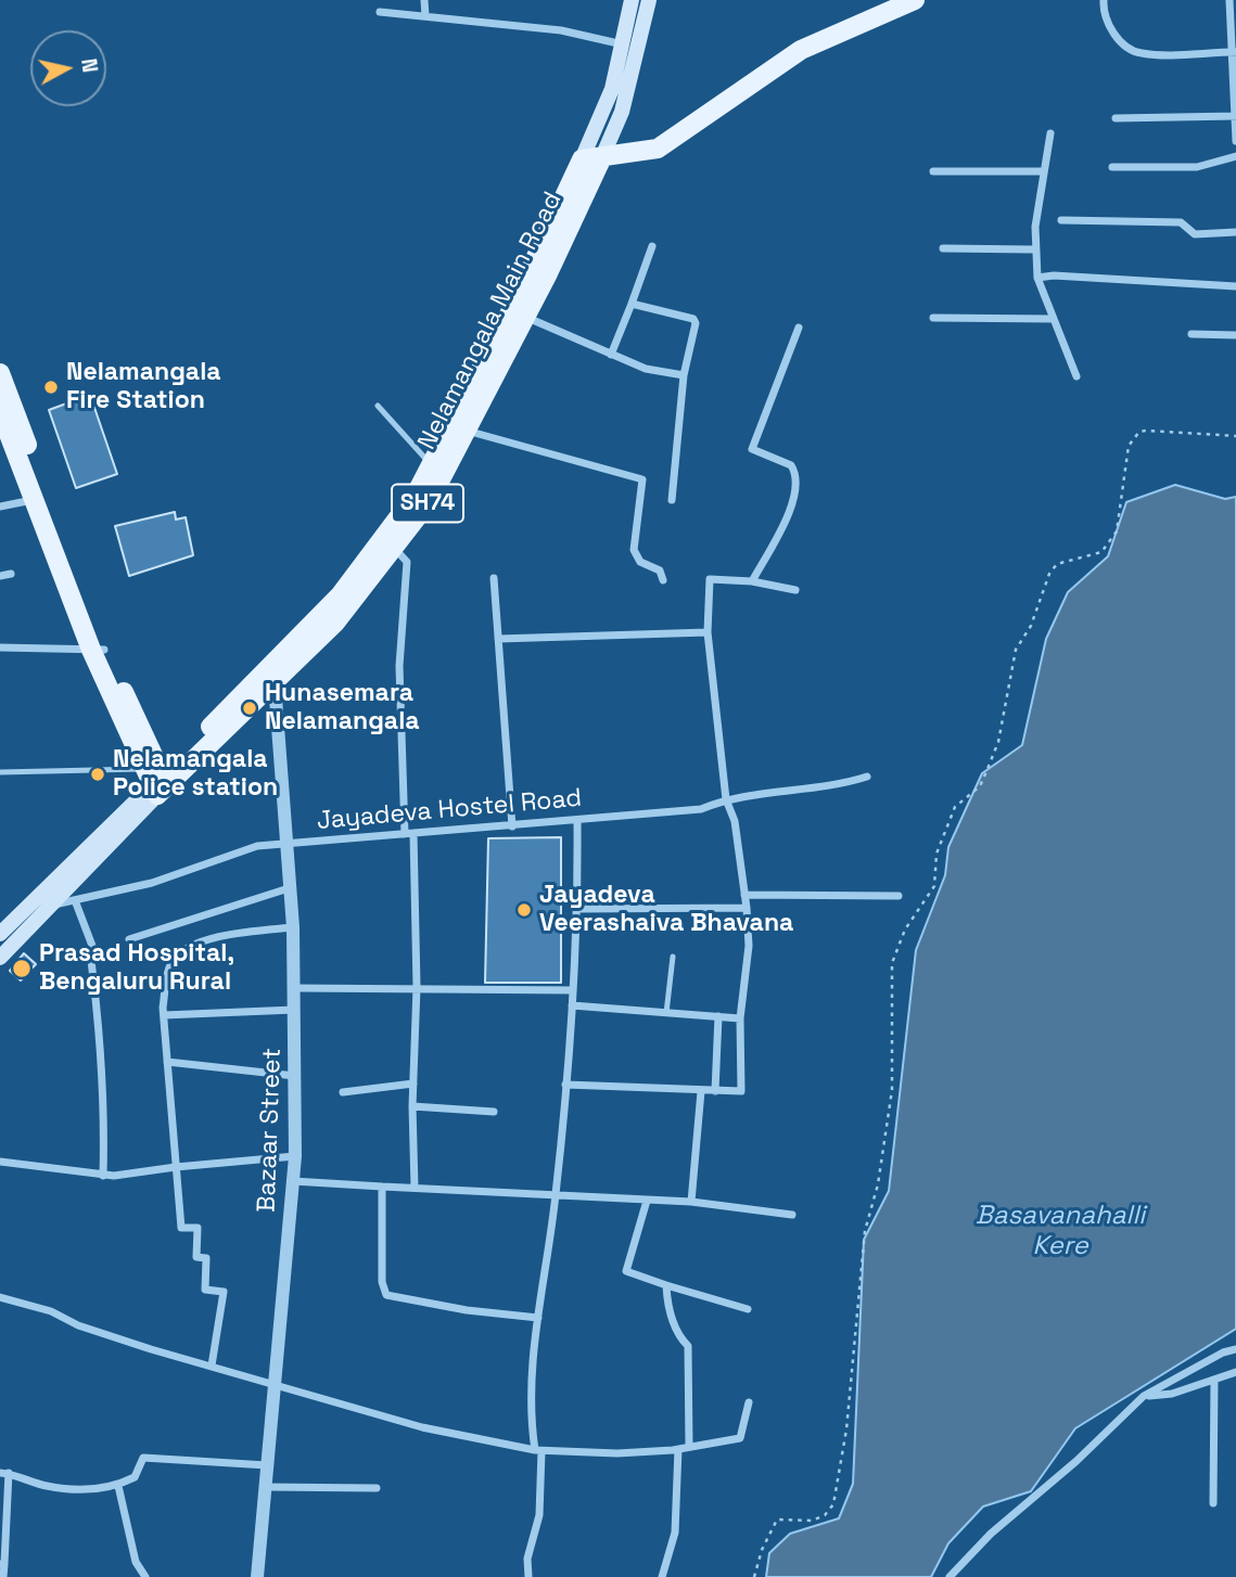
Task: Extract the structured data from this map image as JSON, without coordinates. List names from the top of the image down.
{
  "streets": {
    "main road": ["Nelamangala Main Road", "SH74"],
    "street": ["Jayadeva Hostel Road", "Bazaar Street"]
  },
  "crossings": [
    ["Nelamangala Main Road", "SH74"],
    ["Nelamangala Main Road", "Jayadeva Hostel Road"],
    ["Nelamangala Main Road", "Bazaar Street"],
    ["Jayadeva Hostel Road", "Bazaar Street"]
  ],
  "water": ["Basavanahalli Kere"],
  "places": [
    "Nelamangala Fire Station",
    "Hunasemara Nelamangala",
    "Nelamangala Police station",
    "Jayadeva Veerashaiva Bhavana",
    "Prasad Hospital, Bengaluru Rural"
  ],
  "north": "right"
}
